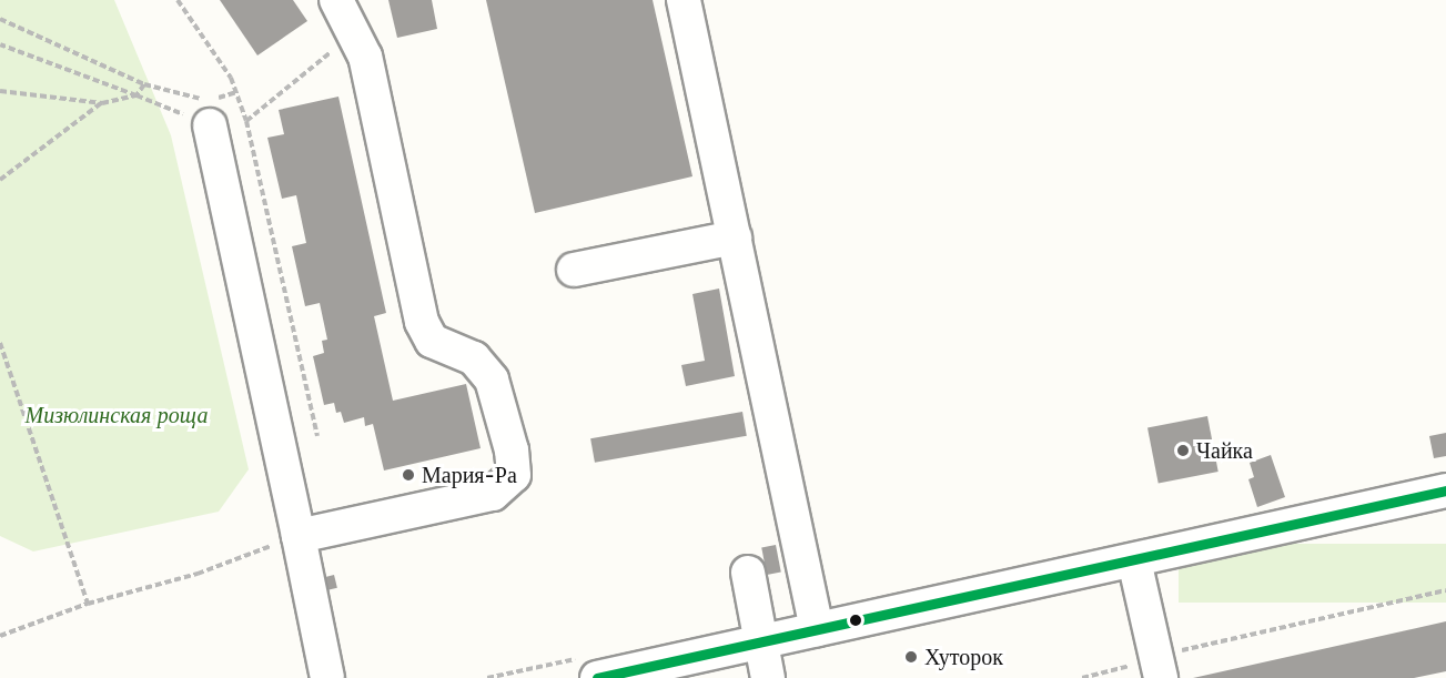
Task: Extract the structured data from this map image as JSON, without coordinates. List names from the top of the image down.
{
  "parks": ["Мизюлинская роща"],
  "places": ["Чайка", "Мария-Ра", "Хуторок"]
}
